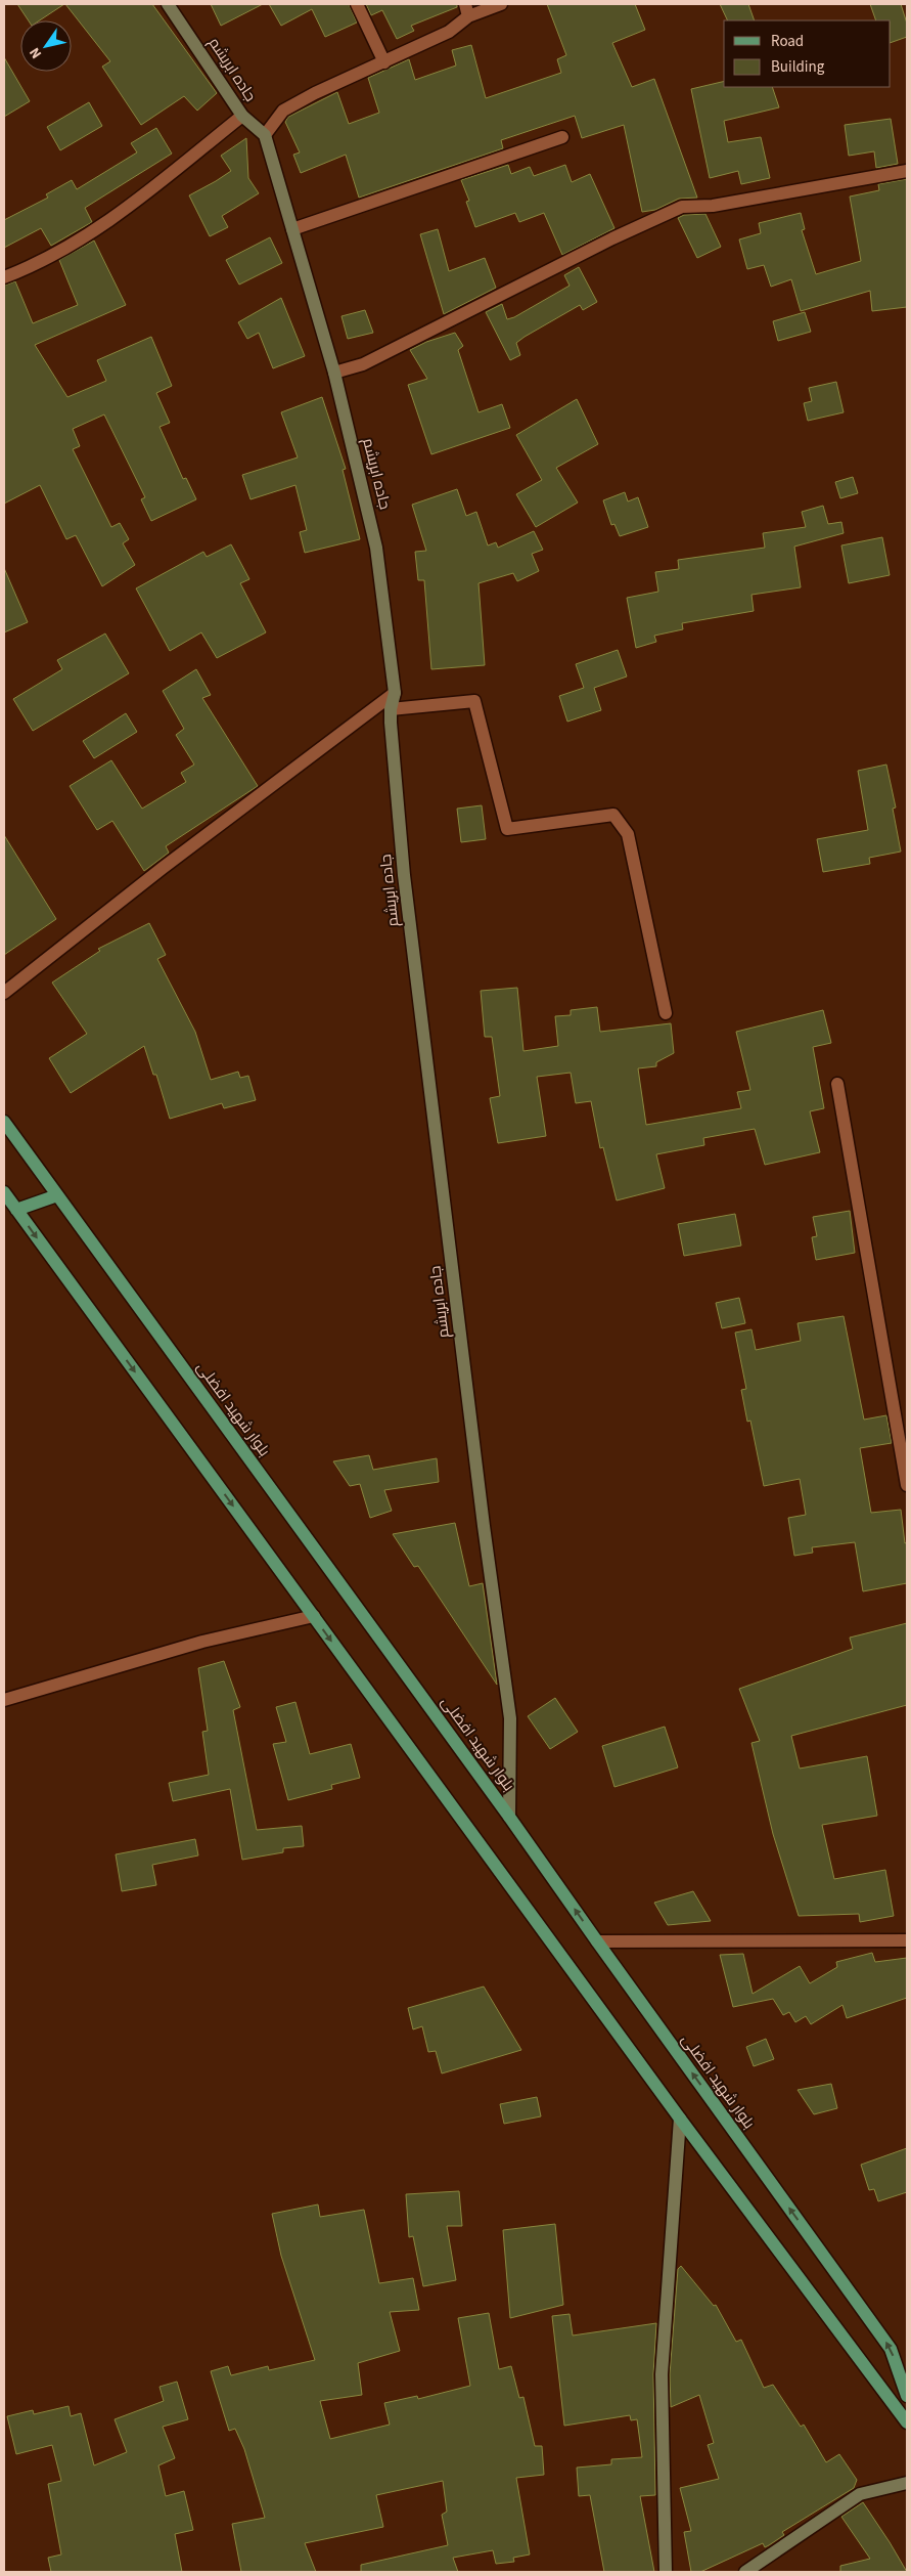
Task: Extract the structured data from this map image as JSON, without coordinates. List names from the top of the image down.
{
  "streets": {
    "main road": ["جاده ابریشم", "بلوار شهید افضلی"]
  },
  "crossings": [
    ["جاده ابریشم", "بلوار شهید افضلی"]
  ],
  "legend": ["Road", "Building"],
  "north": "bottom left"
}
